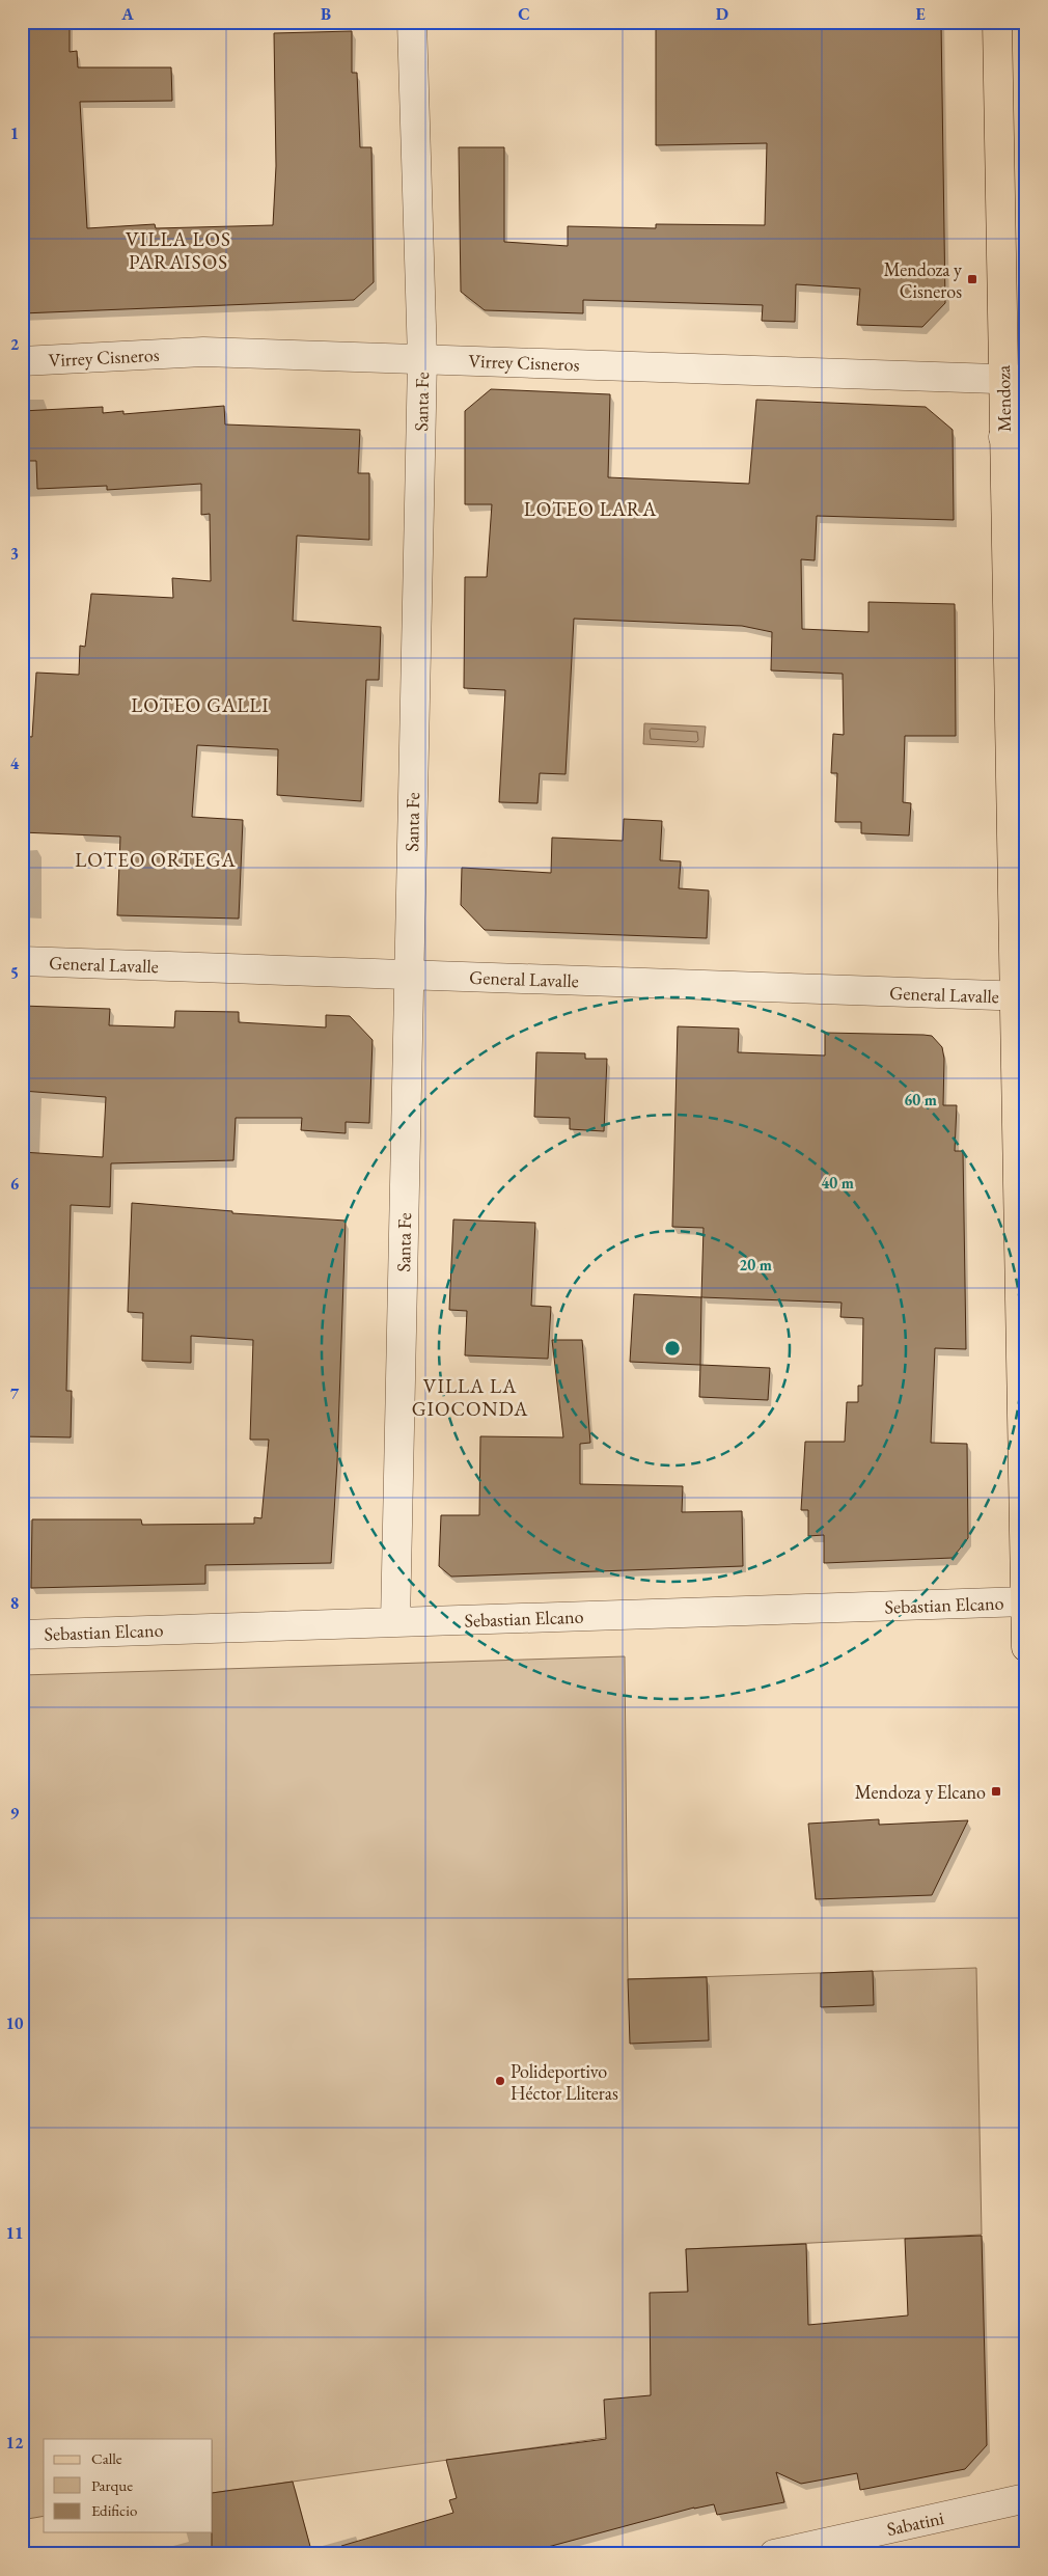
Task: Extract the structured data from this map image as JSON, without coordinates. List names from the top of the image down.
{
  "streets": {
    "main road": ["Mendoza"],
    "street": [
      "Virrey Cisneros",
      "Santa Fe",
      "General Lavalle",
      "Sebastian Elcano",
      "Sabatini"
    ]
  },
  "crossings": [
    ["Virrey Cisneros", "Mendoza"],
    ["Virrey Cisneros", "Santa Fe"],
    ["Mendoza", "General Lavalle"],
    ["Mendoza", "Sebastian Elcano"],
    ["Santa Fe", "General Lavalle"],
    ["Santa Fe", "Sebastian Elcano"]
  ],
  "districts": [
    "VILLA LOS PARAISOS",
    "LOTEO LARA",
    "LOTEO GALLI",
    "LOTEO ORTEGA",
    "VILLA LA GIOCONDA"
  ],
  "places": {
    "transit": ["Mendoza y Cisneros", "Mendoza y Elcano"],
    "other": ["Polideportivo Héctor Lliteras"]
  },
  "legend": ["Calle", "Parque", "Edificio"],
  "grid": {
    "columns": [
      "A",
      "B",
      "C",
      "D",
      "E"
    ],
    "rows": [
      "1",
      "2",
      "3",
      "4",
      "5",
      "6",
      "7",
      "8",
      "9",
      "10",
      "11",
      "12"
    ]
  },
  "rings": ["60 m", "40 m", "20 m"]
}
